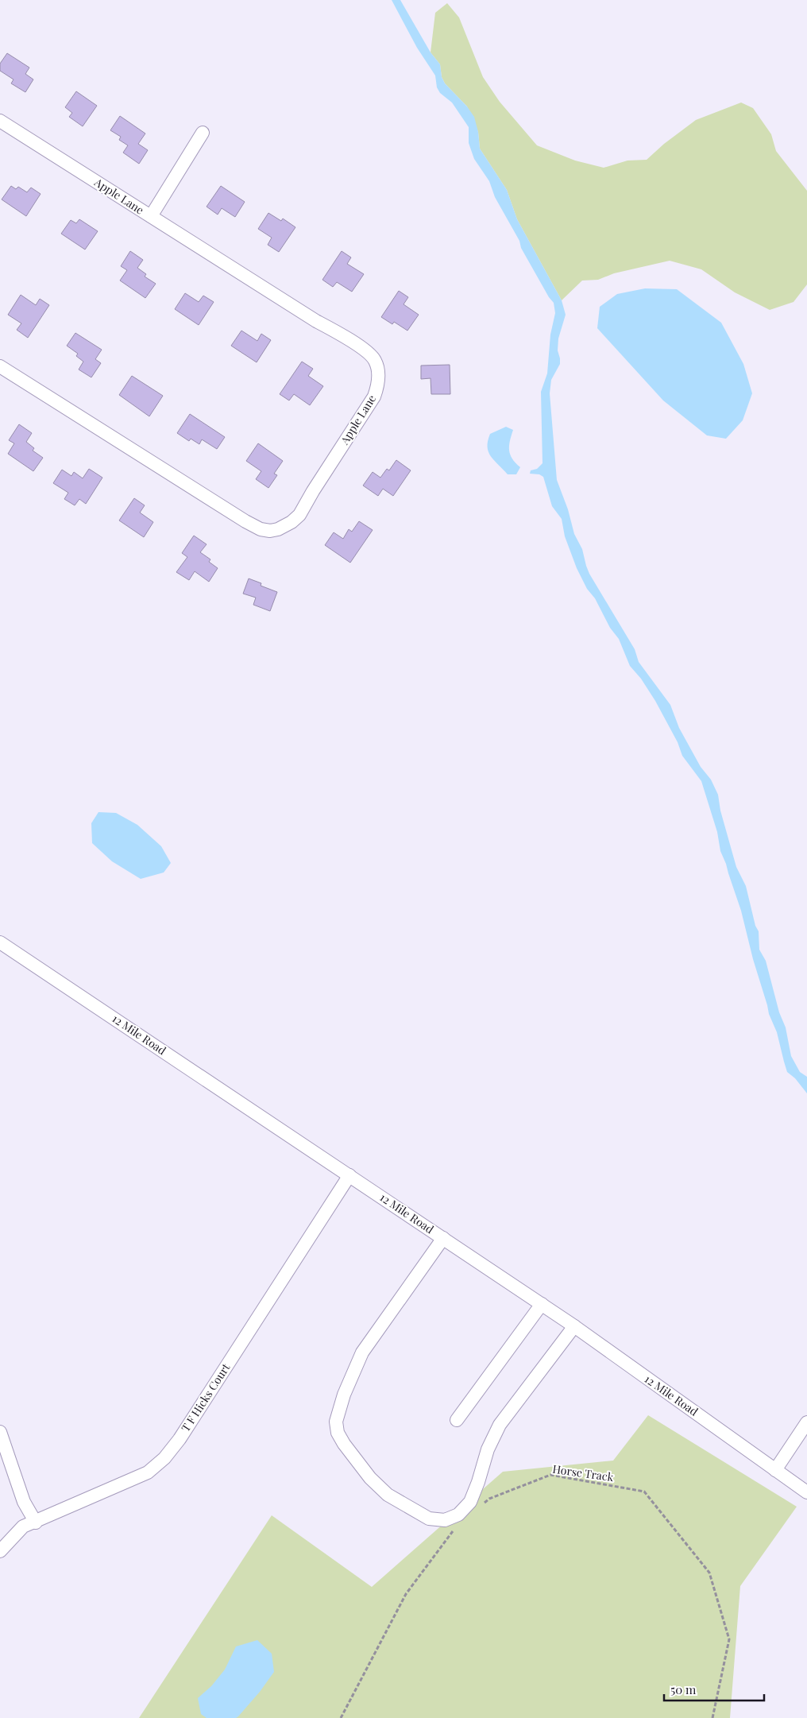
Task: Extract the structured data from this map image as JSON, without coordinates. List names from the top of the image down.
{
  "streets": {
    "street": ["Apple Lane", "12 Mile Road", "T F Hicks Court"],
    "path": ["Horse Track"]
  },
  "crossings": [
    ["12 Mile Road", "T F Hicks Court"]
  ],
  "scale_bar": "50 m"
}
